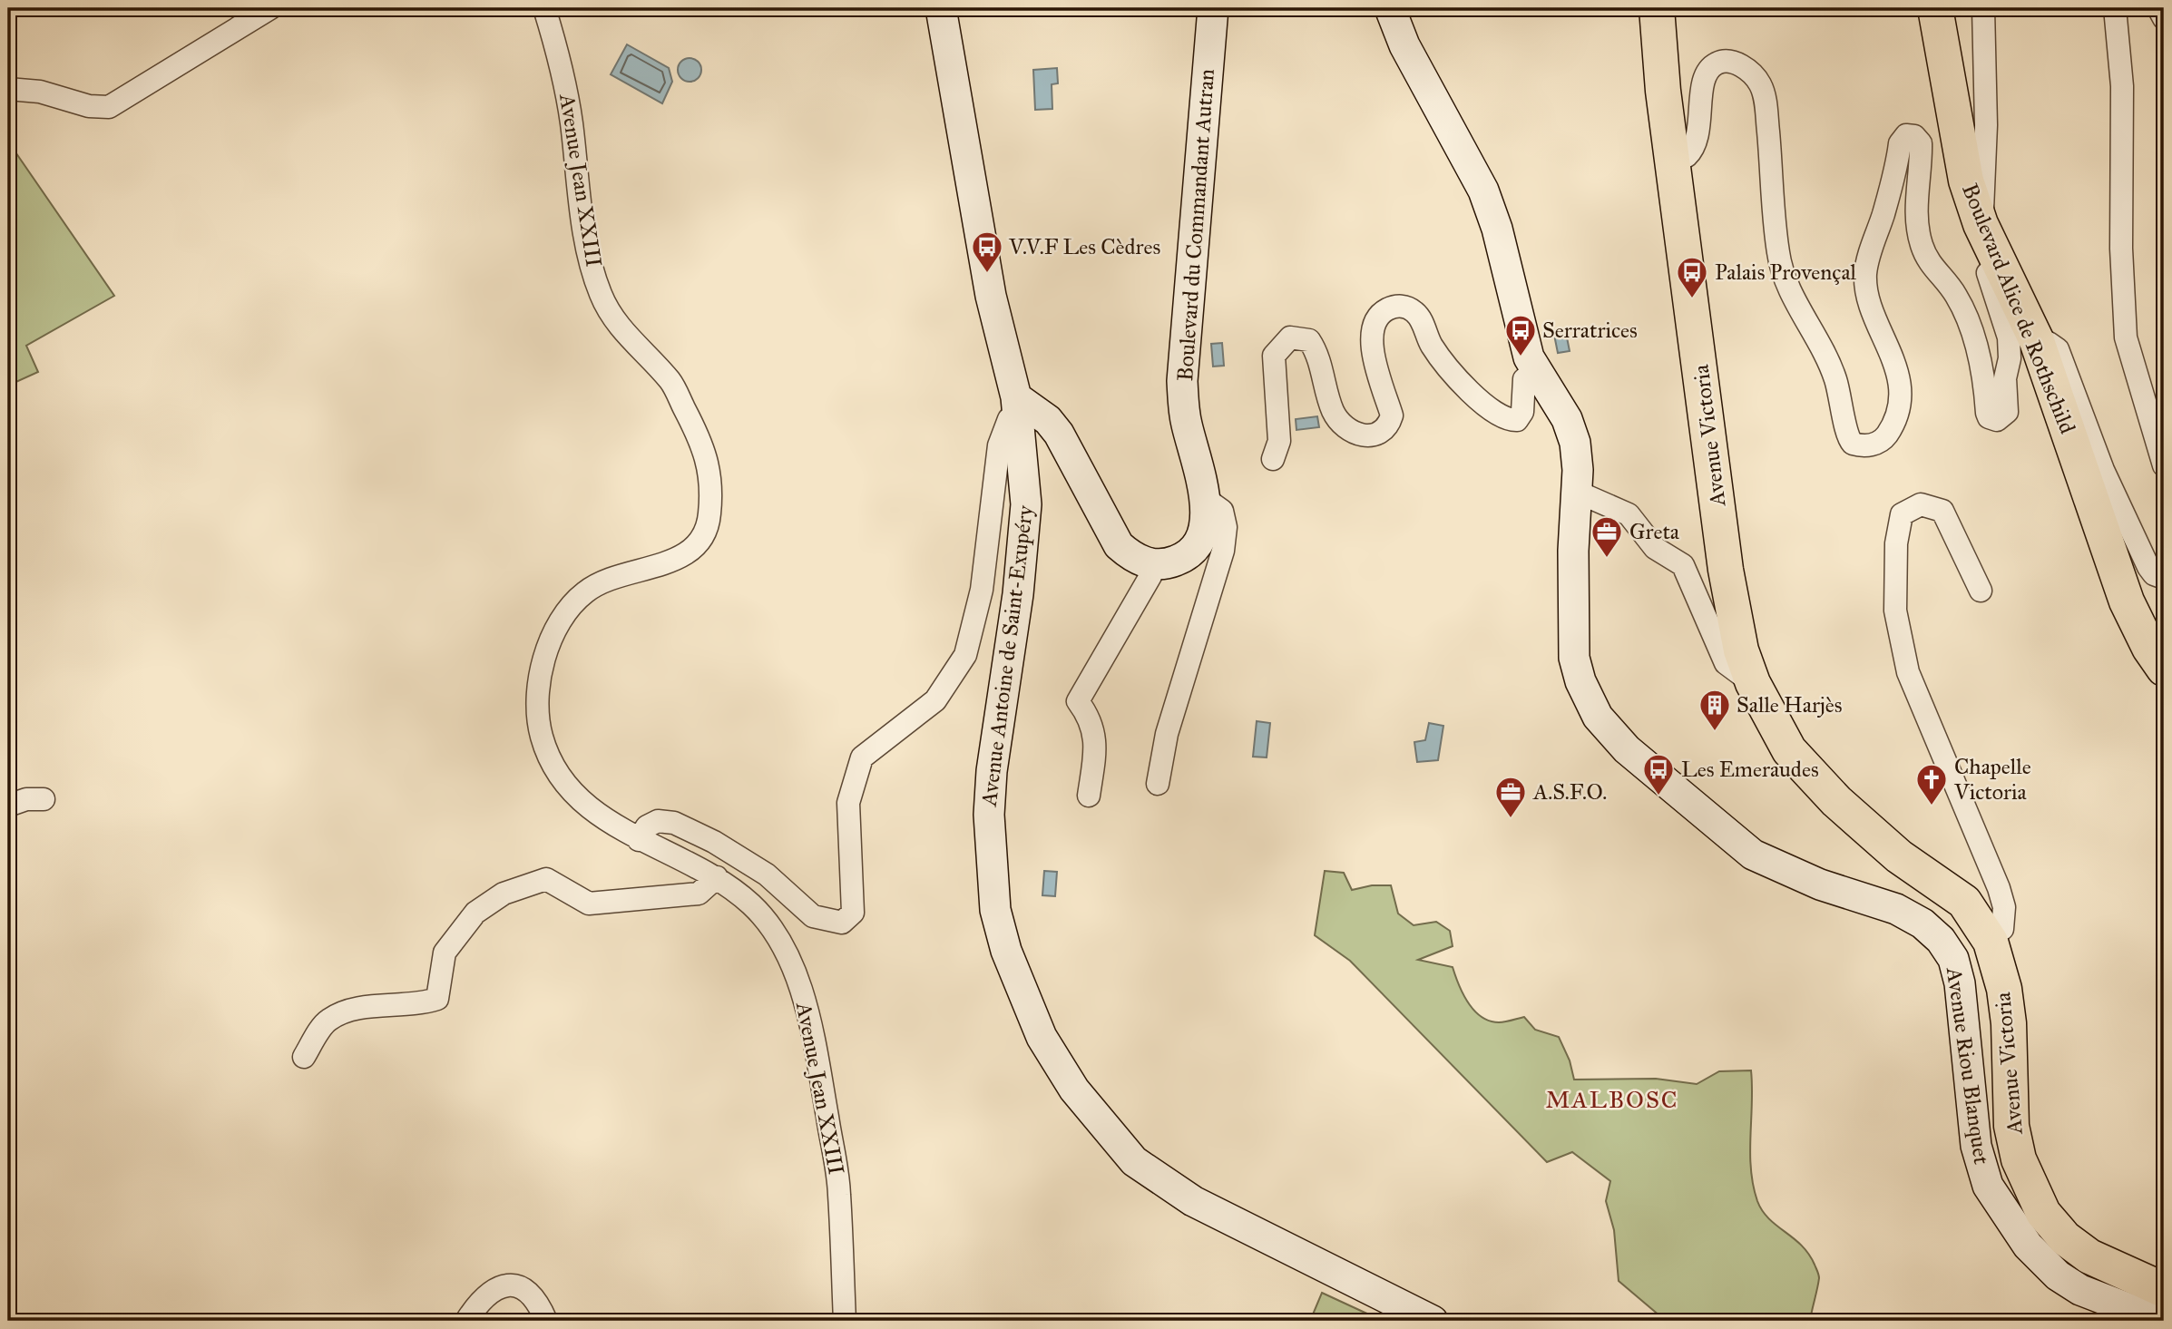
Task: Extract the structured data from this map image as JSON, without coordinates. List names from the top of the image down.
{
  "streets": {
    "main road": ["Boulevard Alice de Rothschild", "Avenue Victoria"],
    "street": [
      "Avenue Jean XXIII",
      "Boulevard du Commandant Autran",
      "Avenue Antoine de Saint-Exupéry",
      "Avenue Riou Blanquet"
    ]
  },
  "districts": ["MALBOSC"],
  "places": {
    "bus stop": [
      "V.V.F Les Cèdres",
      "Palais Provençal",
      "Serratrices",
      "Les Emeraudes"
    ],
    "office": ["Greta", "A.S.F.O."],
    "building": ["Salle Harjès"],
    "church": ["Chapelle Victoria"]
  }
}
